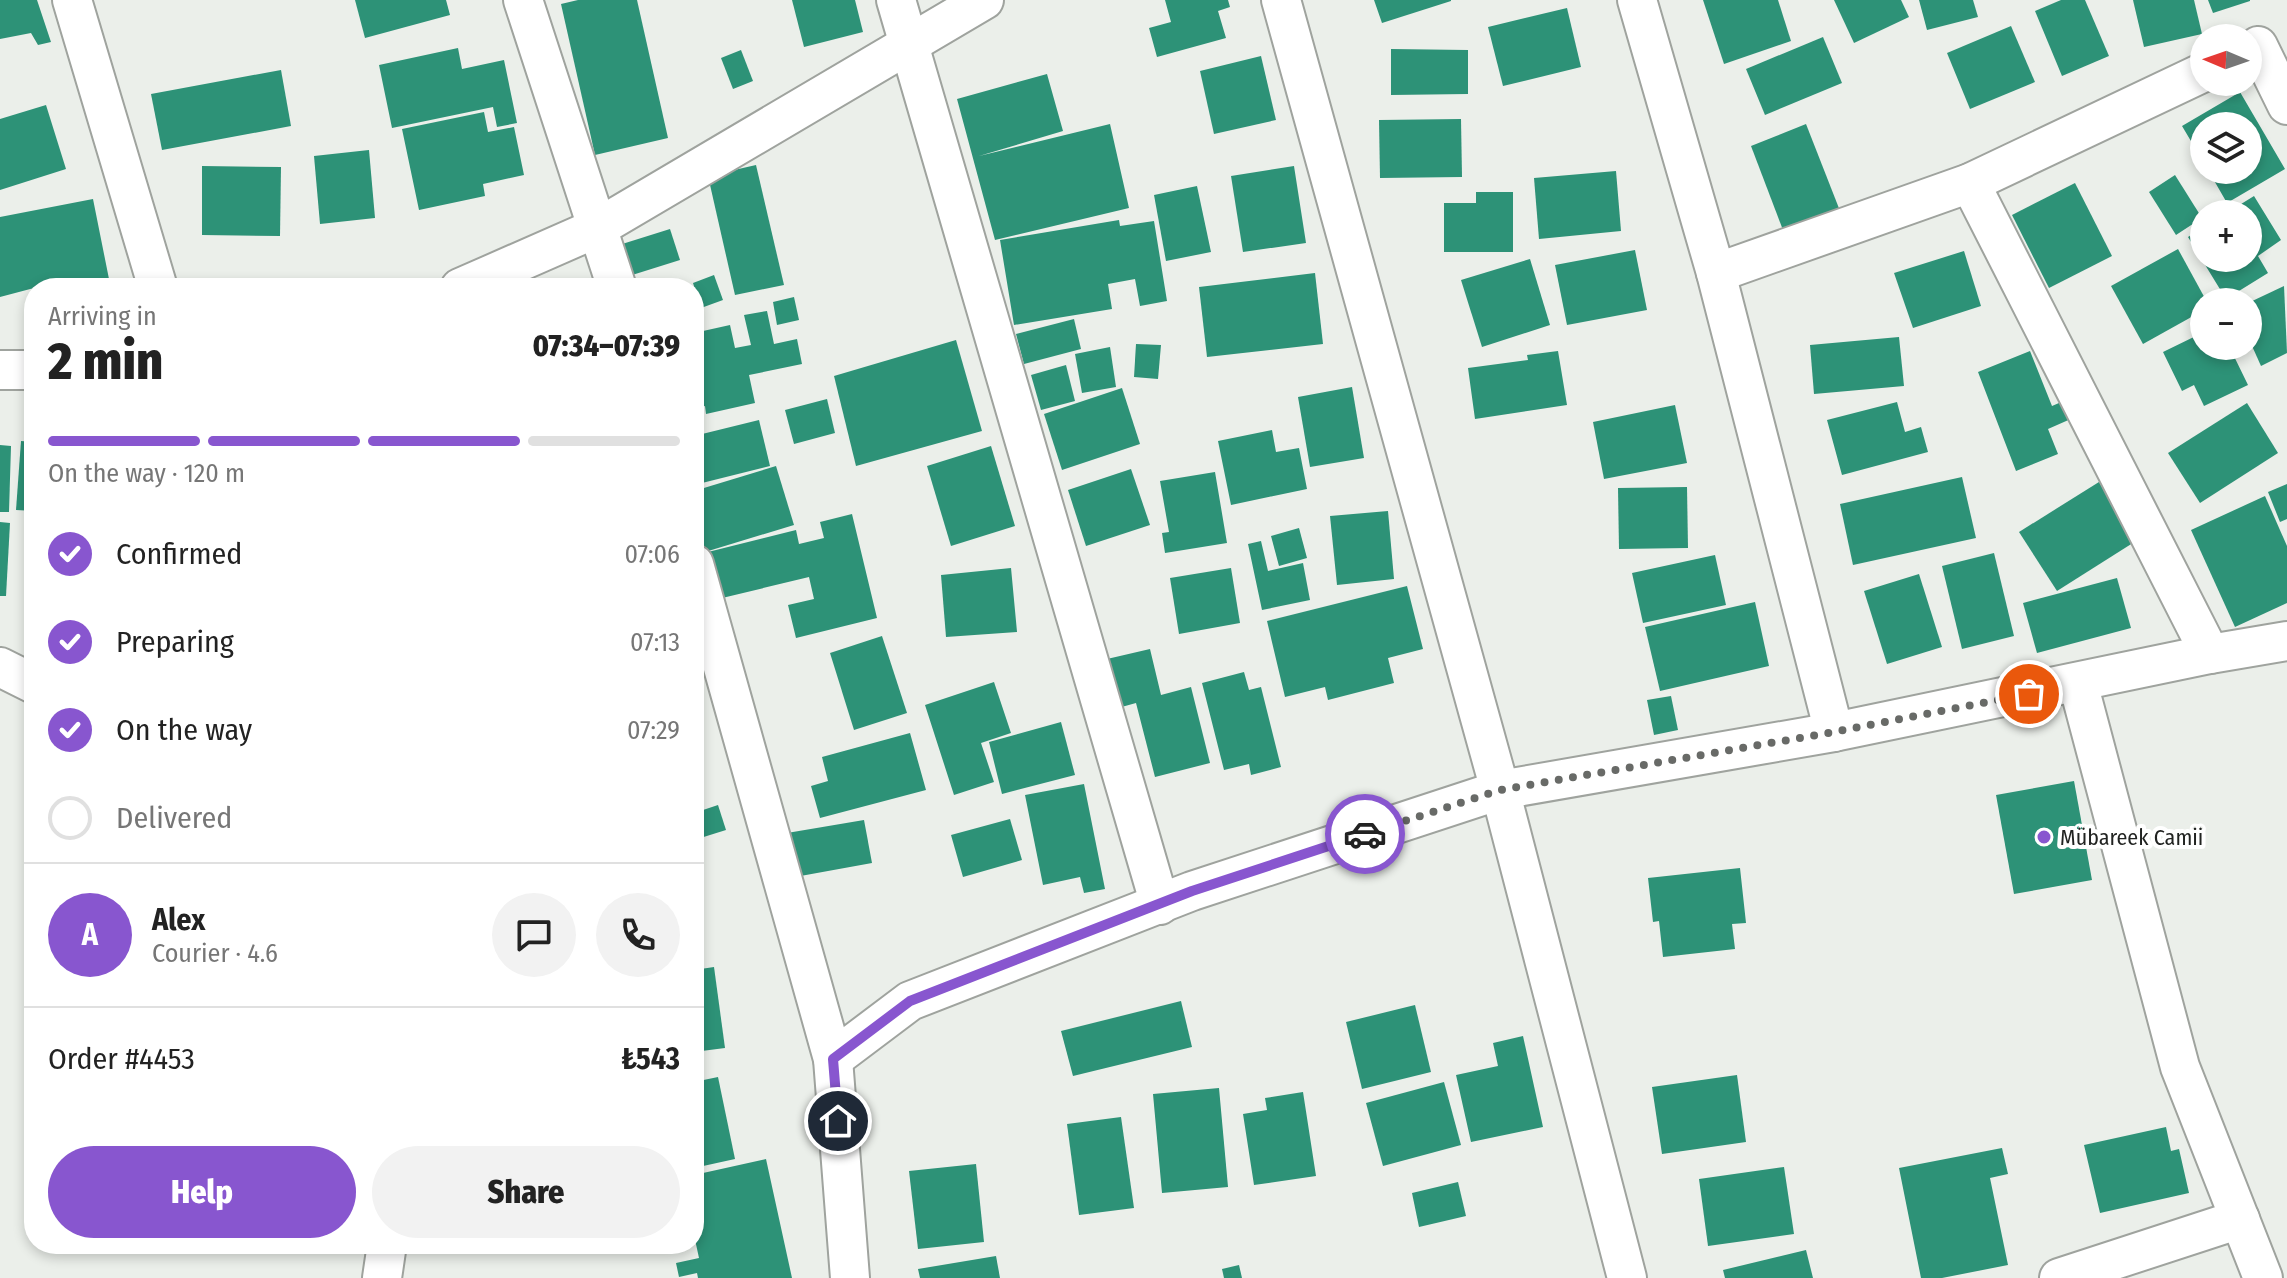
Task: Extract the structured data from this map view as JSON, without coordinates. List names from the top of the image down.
{
  "places": ["Mübareek Camii"],
  "north": "left",
  "page": {
    "map_buttons": ["+", "−"],
    "heading": ["2 min", "Arriving in", "07:34–07:39"],
    "panel": [
      "Alex",
      "Courier · 4.6",
      "Order #4453",
      "₺543"
    ],
    "bar": "On the way · 120 m",
    "list": [
      ["Confirmed", "07:06"],
      ["Preparing", "07:13"],
      ["On the way", "07:29"],
      "Delivered"
    ],
    "round": "A",
    "buttons": ["Help", "Share"]
  }
}
